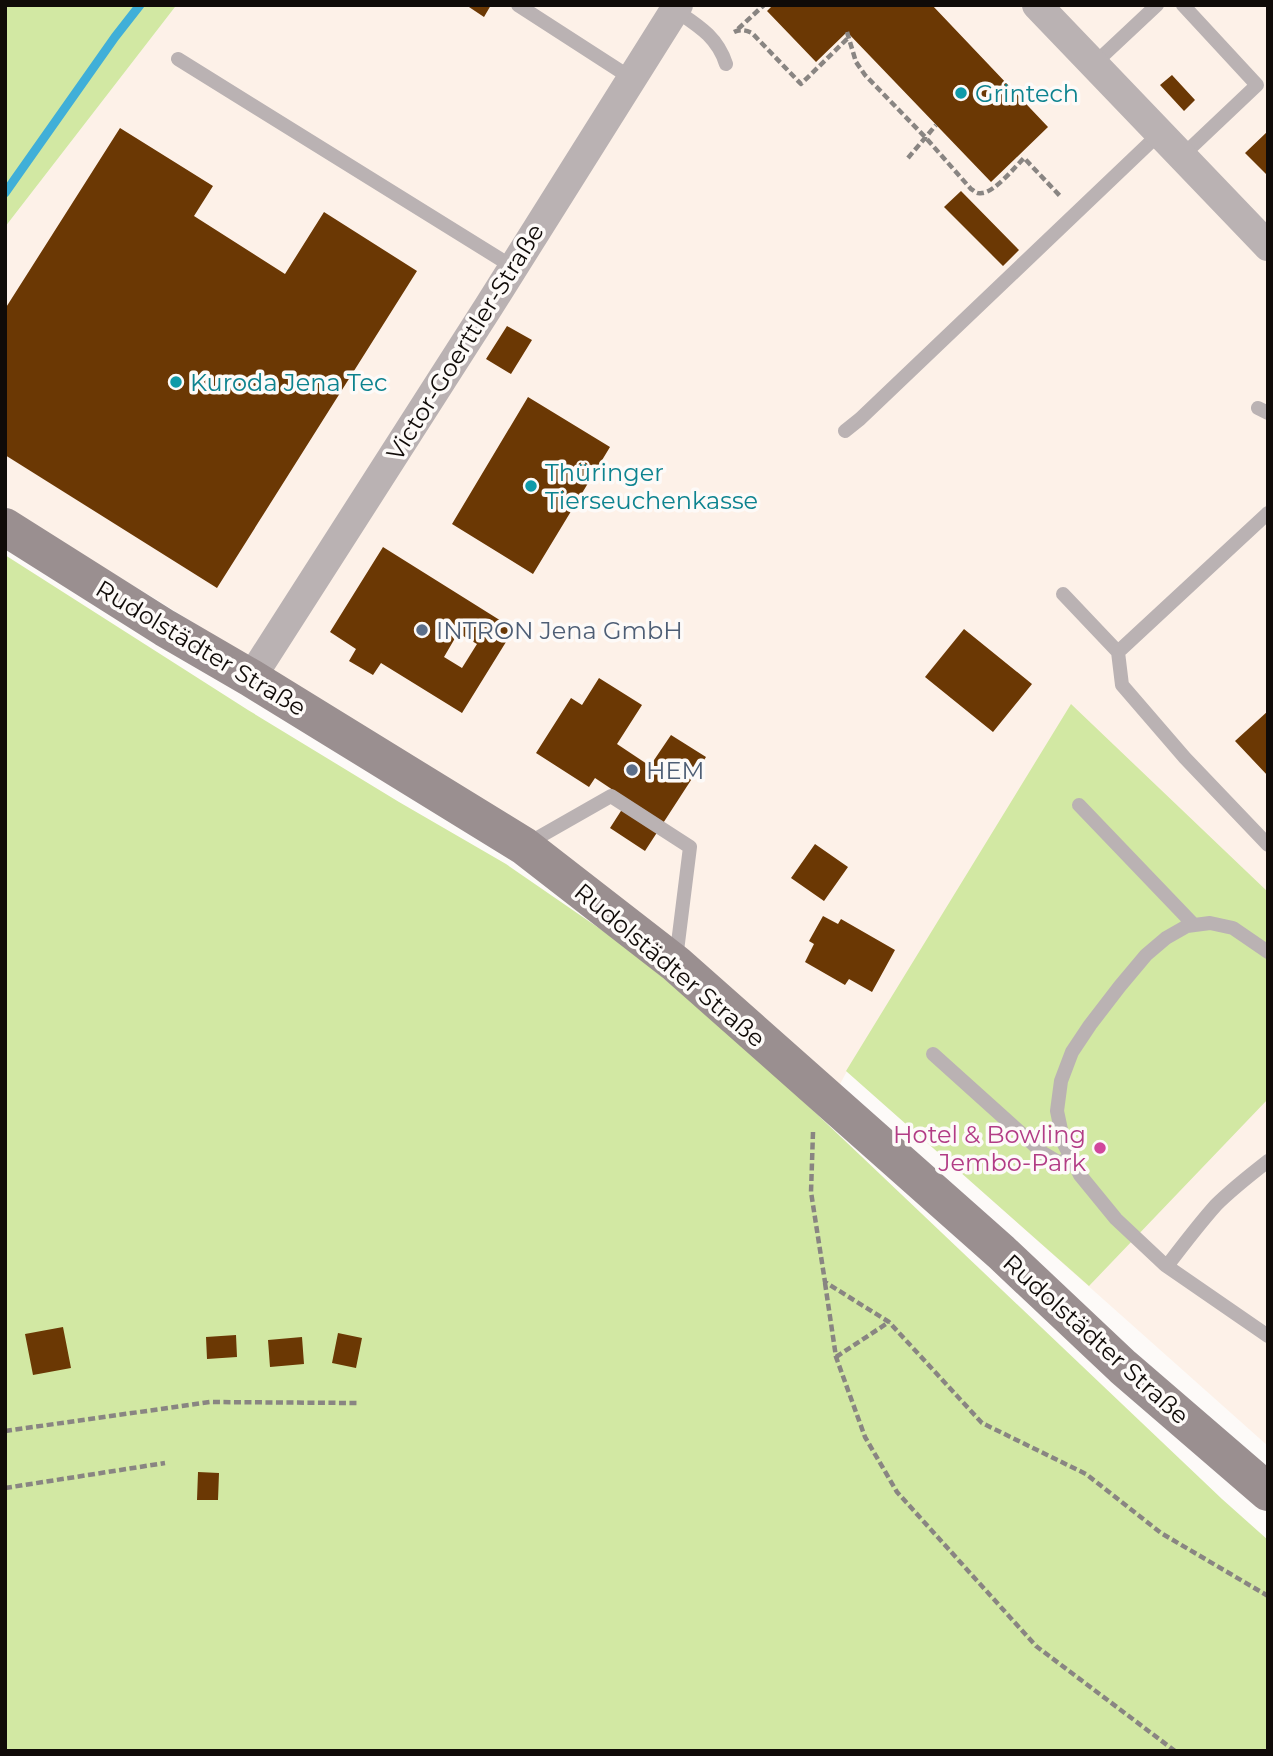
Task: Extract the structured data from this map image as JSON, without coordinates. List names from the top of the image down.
{
  "streets": {
    "street": ["Victor-Goerttler-Straße", "Rudolstädter Straße"]
  },
  "crossings": [
    ["Victor-Goerttler-Straße", "Rudolstädter Straße"]
  ],
  "places": [
    "Grintech",
    "Kuroda Jena Tec",
    "Thüringer Tierseuchenkasse",
    "INTRON Jena GmbH",
    "HEM",
    "Hotel & Bowling Jembo-Park"
  ]
}
